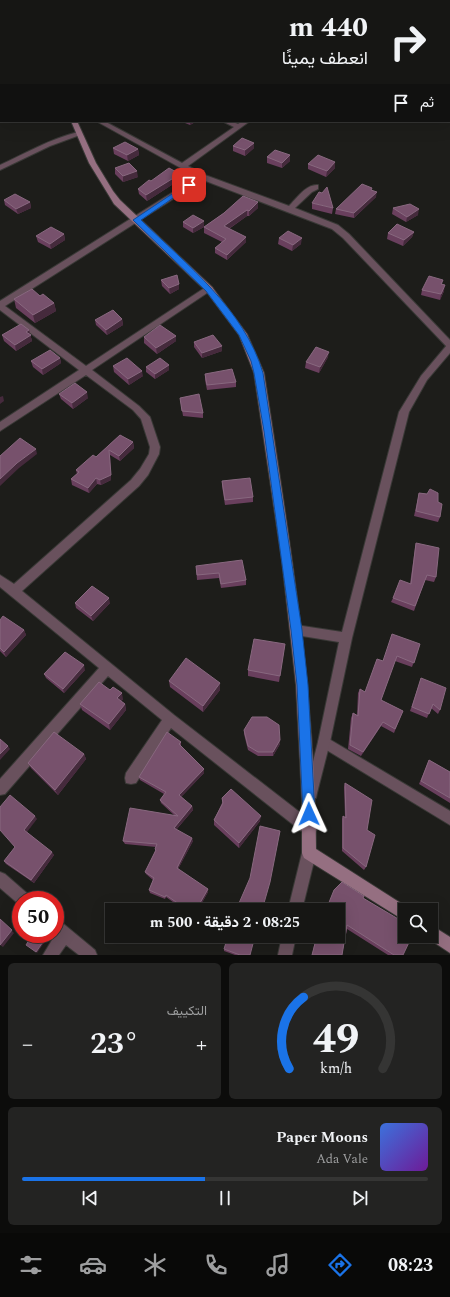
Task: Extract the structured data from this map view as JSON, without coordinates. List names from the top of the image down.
{
  "page": {
    "turn": ["440 m", "انعطف يمينًا"],
    "then": "ثم",
    "limit": "50",
    "trip": "08:25 · 2 دقيقة · 500 m",
    "tile": "التكييف",
    "heat": ["−", "23°", "+"],
    "song": ["Paper Moons", "Ada Vale"],
    "tabs": "08:23",
    "gauge": ["49", "km/h"]
  }
}
